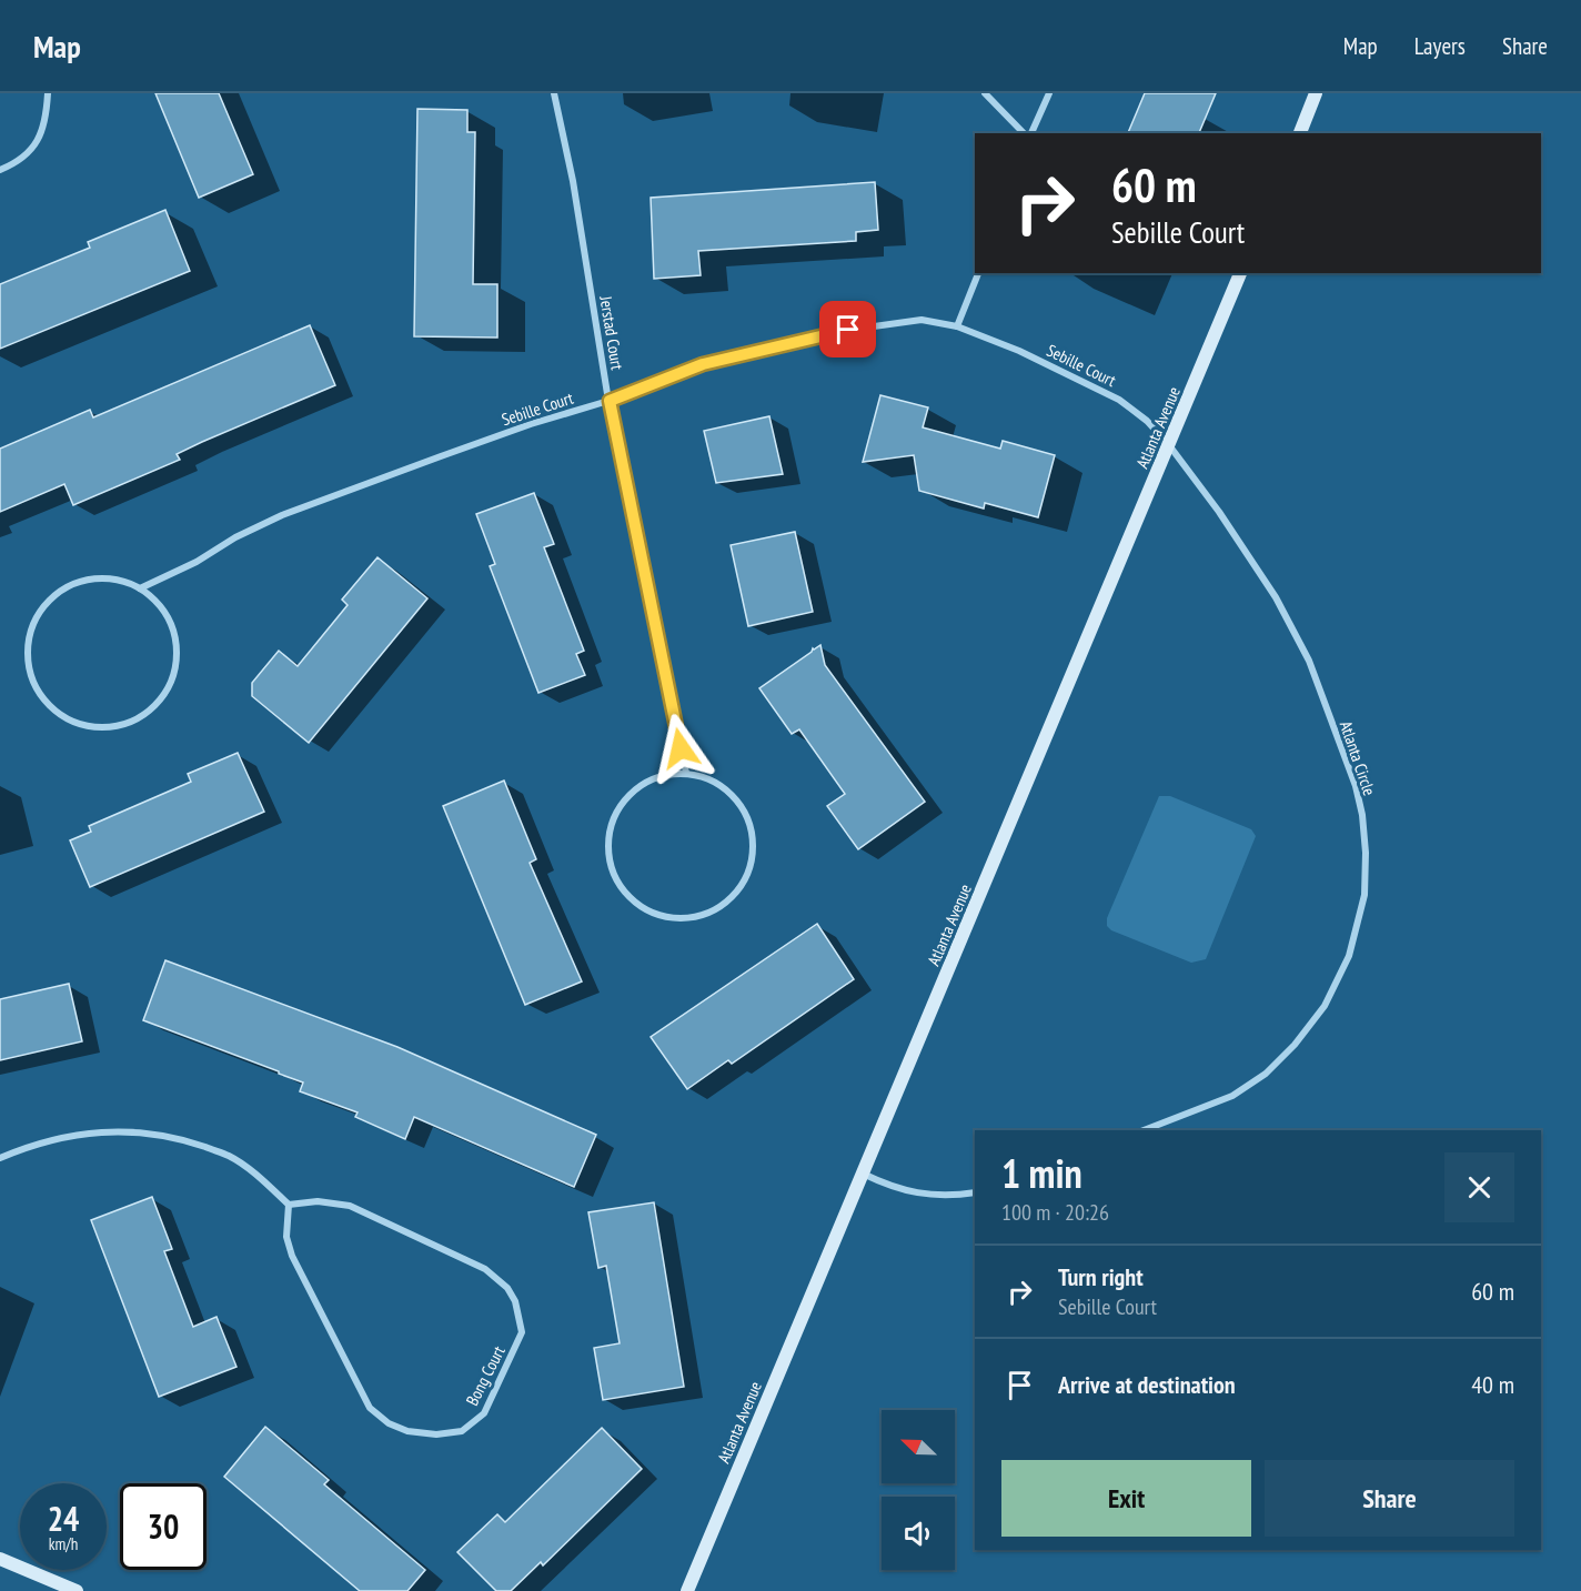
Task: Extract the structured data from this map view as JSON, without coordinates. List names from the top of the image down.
{
  "streets": {
    "street": [
      "Jerstad Court",
      "Sebille Court",
      "Atlanta Avenue",
      "Atlanta Circle",
      "Bong Court"
    ]
  },
  "crossings": [
    ["Jerstad Court", "Sebille Court"],
    ["Sebille Court", "Atlanta Avenue"],
    ["Sebille Court", "Atlanta Circle"],
    ["Atlanta Avenue", "Atlanta Circle"]
  ],
  "north": "top left",
  "page": {
    "header": "Map",
    "nav": ["Map", "Layers", "Share"],
    "turn": ["60 m", "Sebille Court"],
    "heading": ["1 min", "100 m · 20:26"],
    "list": [
      {
        "name": "Turn right",
        "note": "Sebille Court",
        "value": "60 m"
      },
      {
        "name": "Arrive at destination",
        "value": "40 m"
      }
    ],
    "buttons": ["Exit", "Share"],
    "speed": "24 km/h",
    "limit": "30"
  }
}
